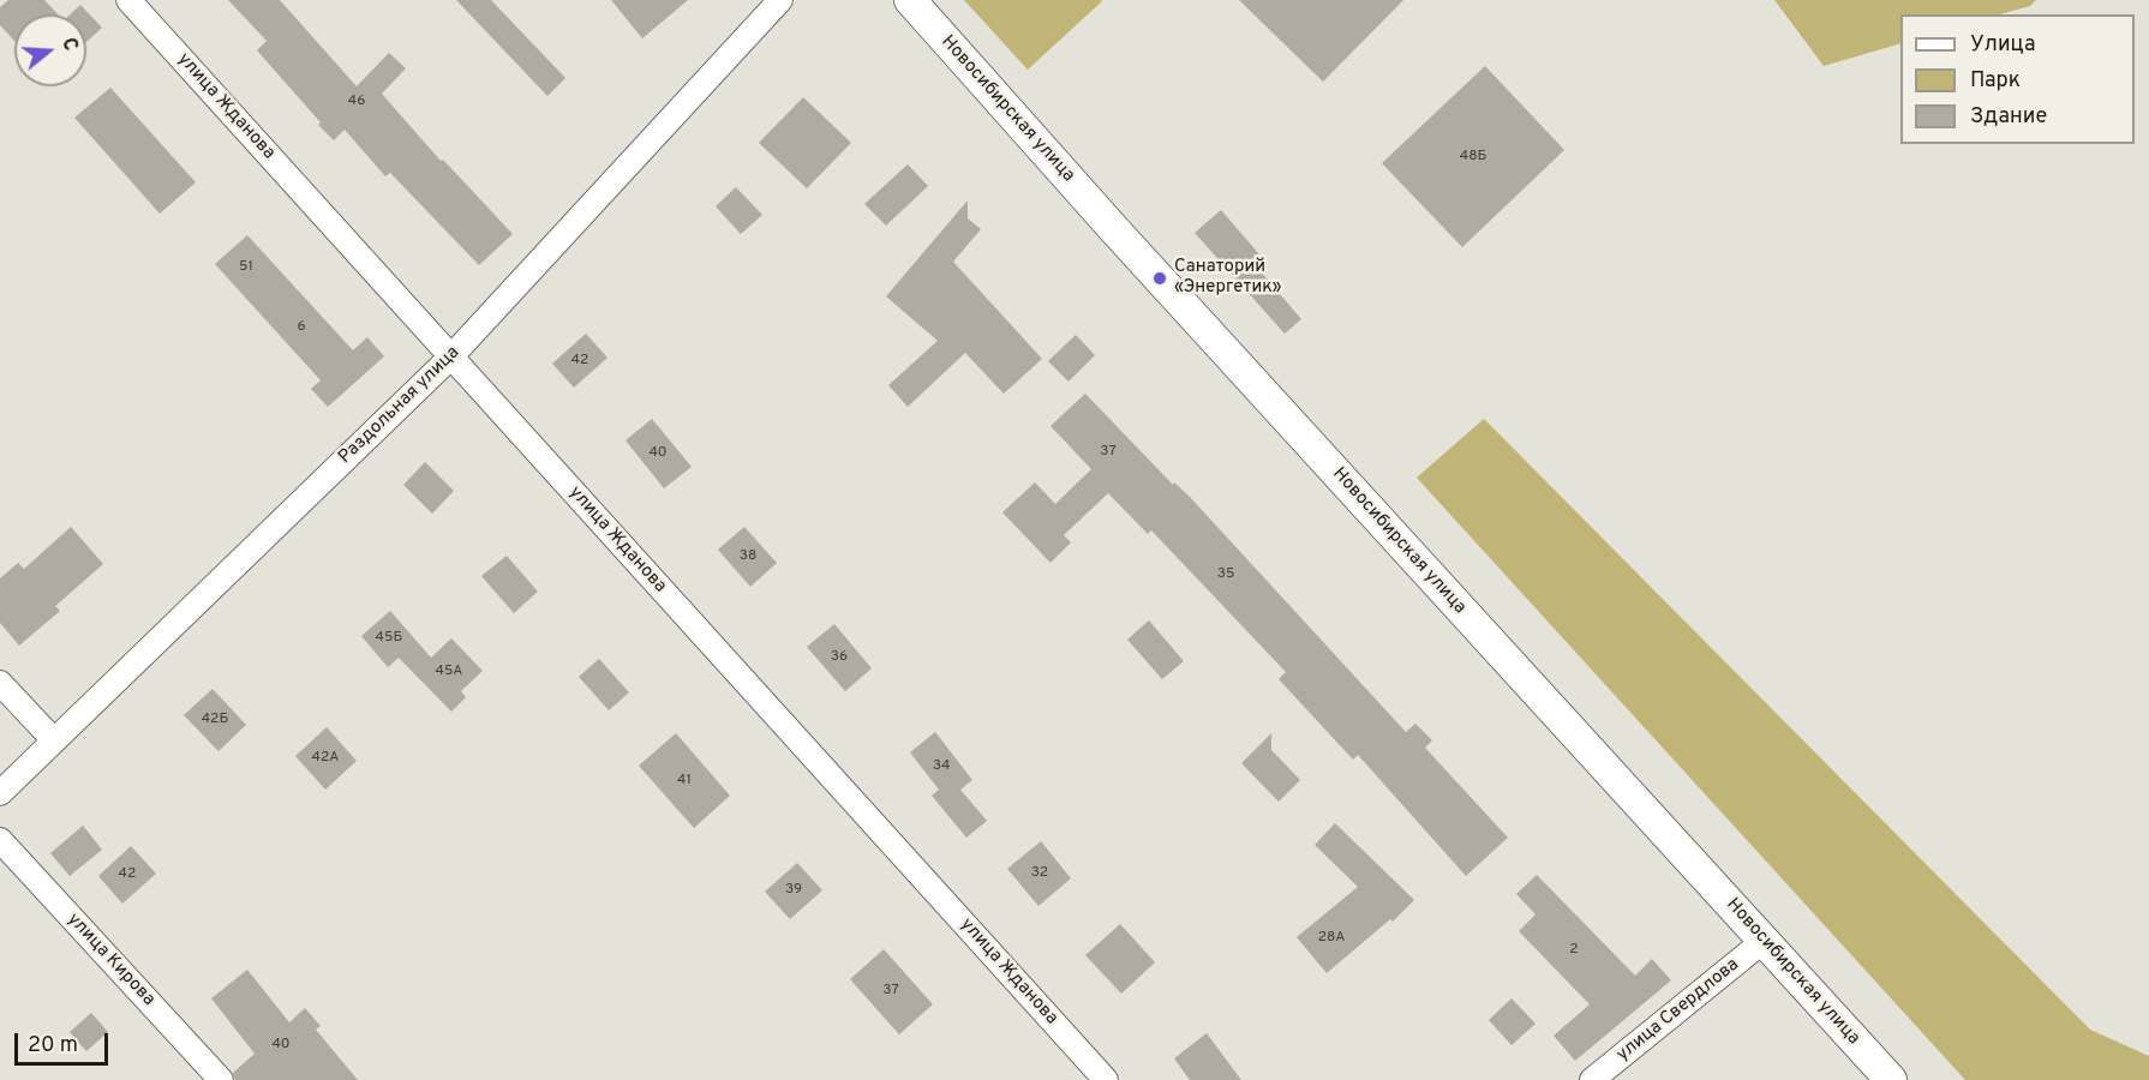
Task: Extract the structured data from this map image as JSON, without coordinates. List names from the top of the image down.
{
  "streets": {
    "street": [
      "улица Жданова",
      "Новосибирская улица",
      "Раздольная улица",
      "улица Кирова",
      "улица Свердлова"
    ]
  },
  "crossings": [
    ["улица Жданова", "Раздольная улица"],
    ["Новосибирская улица", "улица Свердлова"]
  ],
  "places": ["Санаторий «Энергетик»"],
  "house_numbers": [
    "46",
    "48Б",
    "51",
    "6",
    "42",
    "37",
    "40",
    "38",
    "35",
    "45Б",
    "36",
    "45А",
    "42Б",
    "42А",
    "34",
    "41",
    "32",
    "42",
    "39",
    "28А",
    "2",
    "37",
    "40"
  ],
  "legend": ["Улица", "Парк", "Здание"],
  "scale_bar": "20 m",
  "north": "right"
}
